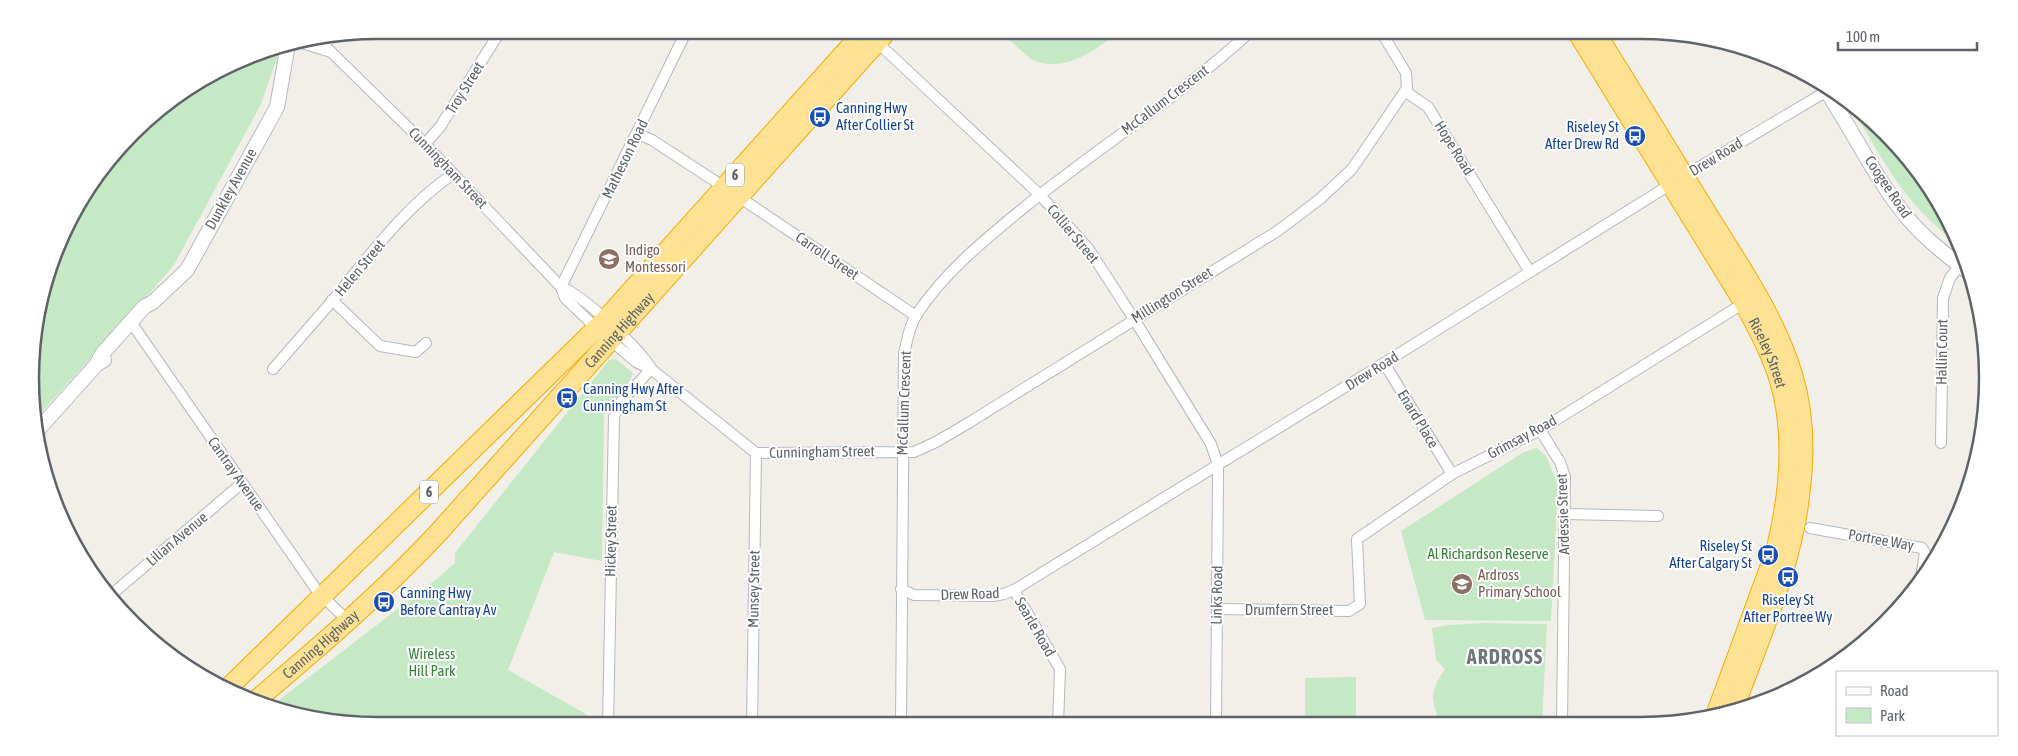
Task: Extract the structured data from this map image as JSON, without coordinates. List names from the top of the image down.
{
  "streets": {
    "highway": ["6", "Canning Highway", "Riseley Street"],
    "street": [
      "Troy Street",
      "McCallum Crescent",
      "Hope Road",
      "Drew Road",
      "Matheson Road",
      "Cunningham Street",
      "Coogee Road",
      "Dunkley Avenue",
      "Collier Street",
      "Carroll Street",
      "Helen Street",
      "Millington Street",
      "Hallin Court",
      "Enard Place",
      "Grimsay Road",
      "Cantray Avenue",
      "Ardessie Street",
      "Lilian Avenue",
      "Portree Way",
      "Hickey Street",
      "Munsey Street",
      "Links Road",
      "Drumfern Street",
      "Searle Road"
    ]
  },
  "crossings": [
    ["Troy Street", "Cunningham Street"],
    ["McCallum Crescent", "Drew Road"],
    ["McCallum Crescent", "Cunningham Street"],
    ["McCallum Crescent", "Collier Street"],
    ["McCallum Crescent", "Carroll Street"],
    ["McCallum Crescent", "Millington Street"],
    ["Hope Road", "Drew Road"],
    ["Hope Road", "Millington Street"],
    ["Drew Road", "Collier Street"],
    ["Drew Road", "Riseley Street"],
    ["Drew Road", "Enard Place"],
    ["Drew Road", "Links Road"],
    ["Drew Road", "Searle Road"],
    ["Matheson Road", "Cunningham Street"],
    ["Matheson Road", "Carroll Street"],
    ["Cunningham Street", "Helen Street"],
    ["Cunningham Street", "Millington Street"],
    ["Cunningham Street", "Canning Highway"],
    ["Cunningham Street", "Hickey Street"],
    ["Cunningham Street", "Munsey Street"],
    ["Coogee Road", "Hallin Court"],
    ["Dunkley Avenue", "Cantray Avenue"],
    ["Collier Street", "Millington Street"],
    ["Collier Street", "Links Road"],
    ["Carroll Street", "Canning Highway"],
    ["Canning Highway", "Cantray Avenue"],
    ["Riseley Street", "Grimsay Road"],
    ["Riseley Street", "Portree Way"],
    ["Enard Place", "Grimsay Road"],
    ["Grimsay Road", "Ardessie Street"],
    ["Grimsay Road", "Drumfern Street"],
    ["Cantray Avenue", "Lilian Avenue"],
    ["Links Road", "Drumfern Street"]
  ],
  "districts": ["ARDROSS"],
  "parks": ["Al Richardson Reserve", "Wireless Hill Park"],
  "places": {
    "bus stop": [
      "Canning Hwy After Collier St",
      "Riseley St After Drew Rd",
      "Canning Hwy After Cunningham St",
      "Riseley St After Calgary St",
      "Riseley St After Portree Wy",
      "Canning Hwy Before Cantray Av"
    ],
    "school or university": ["Indigo Montessori", "Ardross Primary School"]
  },
  "legend": ["Road", "Park"],
  "scale_bar": "100 m"
}
